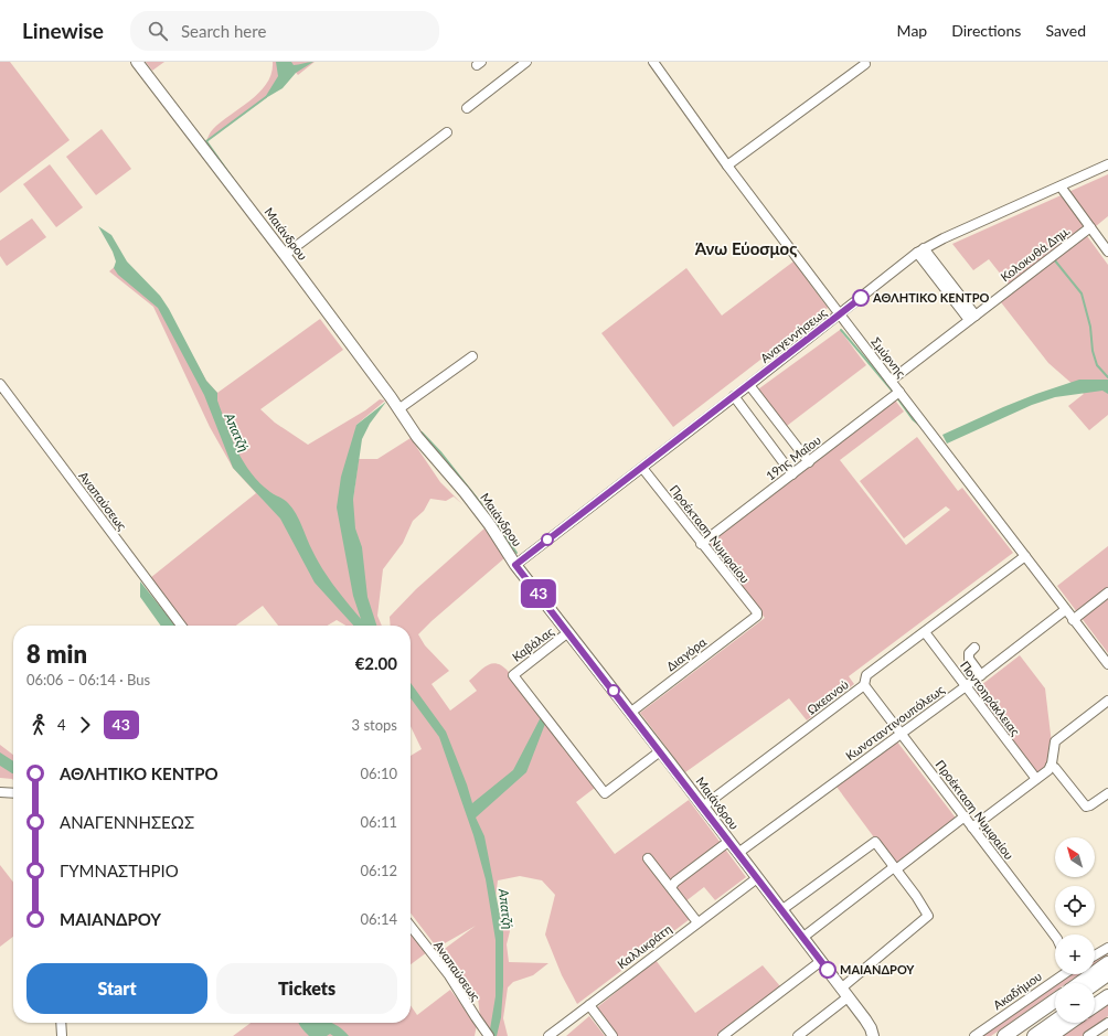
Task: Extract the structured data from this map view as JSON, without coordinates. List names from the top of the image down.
{
  "streets": {
    "main road": ["Μαιάνδρου"],
    "street": [
      "Κολοκυθά Δημ.",
      "Αναγεννήσεως",
      "Σμύρνης",
      "19ης Μαΐου",
      "Αναπαύσεως",
      "Προέκταση Νυμφαίου",
      "Καβάλας",
      "Διαγόρα",
      "Ωκεανού",
      "Ποντοηράκλειας",
      "Κωνσταντινουπόλεως",
      "Καλλικράτη",
      "Ακαδήμου"
    ]
  },
  "crossings": [
    ["Μαιάνδρου", "Αναγεννήσεως"],
    ["Μαιάνδρου", "Καβάλας"],
    ["Μαιάνδρου", "Διαγόρα"],
    ["Μαιάνδρου", "Ωκεανού"],
    ["Μαιάνδρου", "Κωνσταντινουπόλεως"],
    ["Μαιάνδρου", "Καλλικράτη"],
    ["Κολοκυθά Δημ.", "Σμύρνης"],
    ["Αναγεννήσεως", "Σμύρνης"],
    ["Αναγεννήσεως", "Προέκταση Νυμφαίου"],
    ["Σμύρνης", "19ης Μαΐου"],
    ["Σμύρνης", "Ωκεανού"],
    ["Σμύρνης", "Κωνσταντινουπόλεως"],
    ["19ης Μαΐου", "Προέκταση Νυμφαίου"],
    ["Προέκταση Νυμφαίου", "Διαγόρα"],
    ["Προέκταση Νυμφαίου", "Ωκεανού"],
    ["Προέκταση Νυμφαίου", "Κωνσταντινουπόλεως"],
    ["Ωκεανού", "Ποντοηράκλειας"],
    ["Ποντοηράκλειας", "Κωνσταντινουπόλεως"]
  ],
  "districts": ["Άνω Εύοσμος"],
  "water": ["Απατζή"],
  "places": ["ΑΘΛΗΤΙΚΟ ΚΕΝΤΡΟ", "ΜΑΙΑΝΔΡΟΥ"],
  "lines": ["bus line 43"],
  "north": "top left",
  "page": {
    "header": "Linewise",
    "search": "Search here",
    "nav": ["Map", "Directions", "Saved"],
    "on_map": "43",
    "heading": ["8 min", "06:06 – 06:14 · Bus", "€2.00"],
    "legs": ["4", "43", "3 stops"],
    "list": [
      {
        "name": "ΑΘΛΗΤΙΚΟ ΚΕΝΤΡΟ",
        "value": "06:10"
      },
      {
        "name": "ΑΝΑΓΕΝΝΗΣΕΩΣ",
        "value": "06:11"
      },
      {
        "name": "ΓΥΜΝΑΣΤΗΡΙΟ",
        "value": "06:12"
      },
      {
        "name": "ΜΑΙΑΝΔΡΟΥ",
        "value": "06:14"
      }
    ],
    "map_buttons": ["+", "−"],
    "buttons": ["Start", "Tickets"]
  }
}
